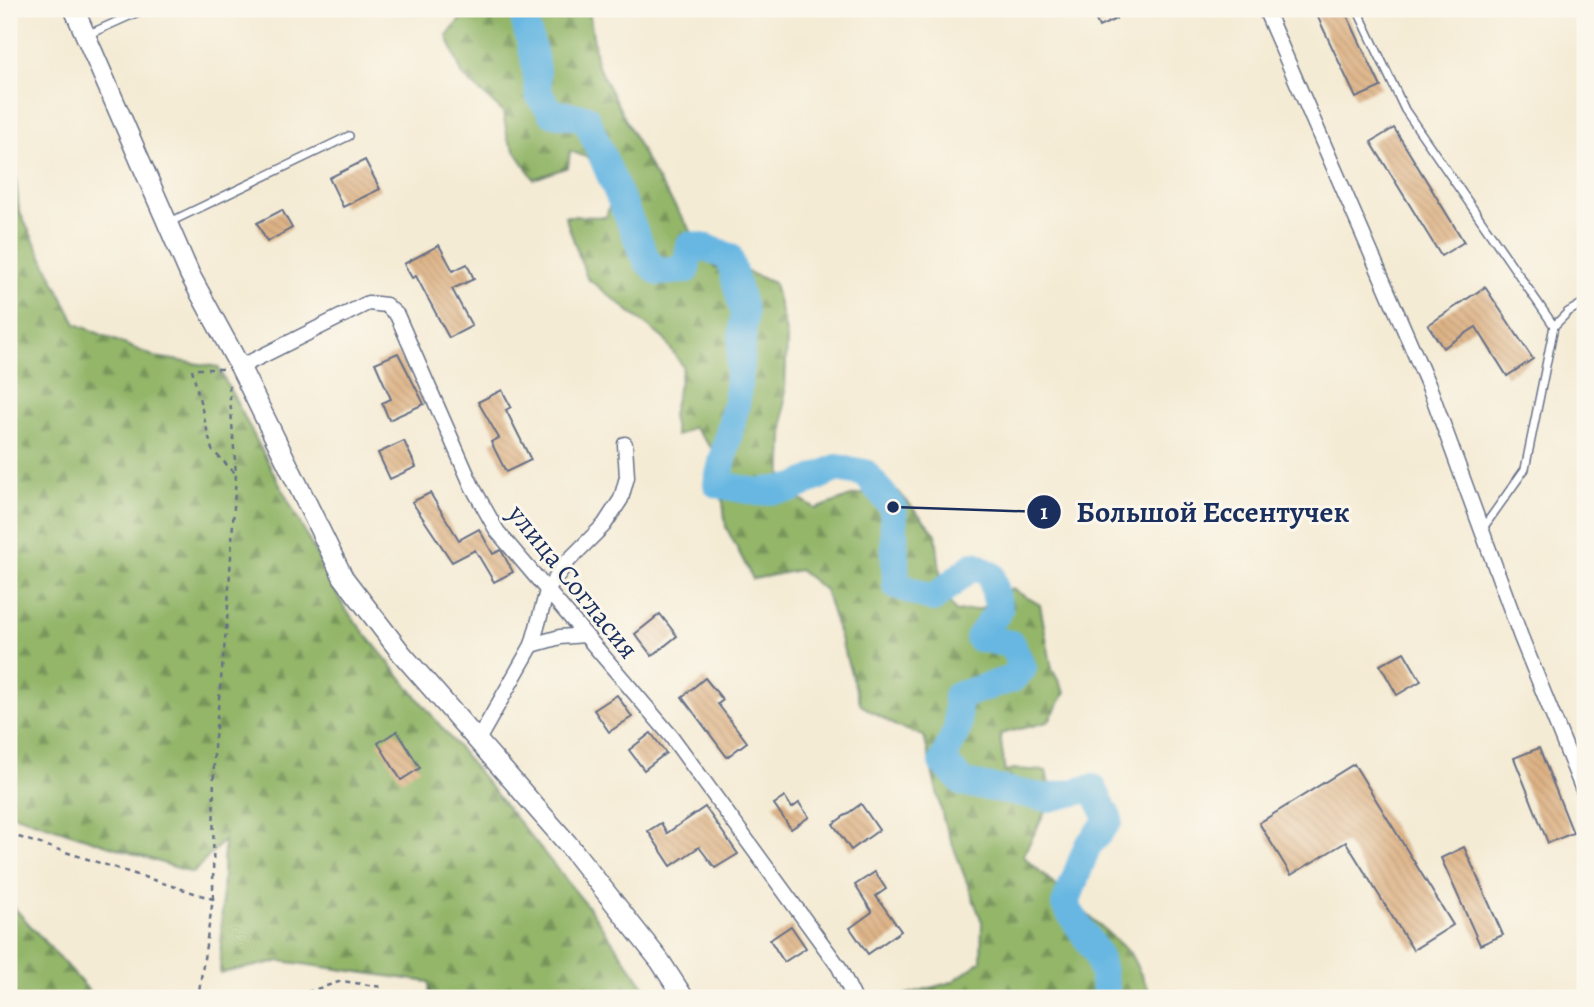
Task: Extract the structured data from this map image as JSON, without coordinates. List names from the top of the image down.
{
  "streets": {
    "street": ["улица Согласия"]
  },
  "places": ["Большой Ессентучек"]
}
